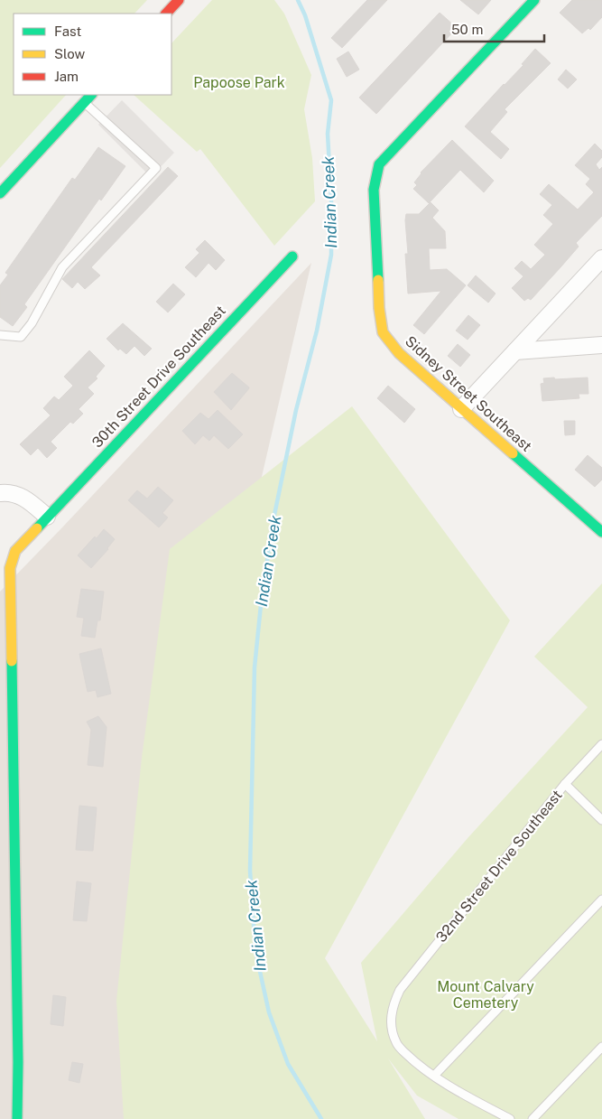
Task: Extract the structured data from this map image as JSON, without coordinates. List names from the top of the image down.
{
  "streets": {
    "street": ["30th Street Drive Southeast", "Sidney Street Southeast"],
    "lane": ["32nd Street Drive Southeast"]
  },
  "water": ["Indian Creek"],
  "parks": ["Papoose Park", "Mount Calvary Cemetery"],
  "legend": ["Fast", "Slow", "Jam"],
  "scale_bar": "50 m"
}
